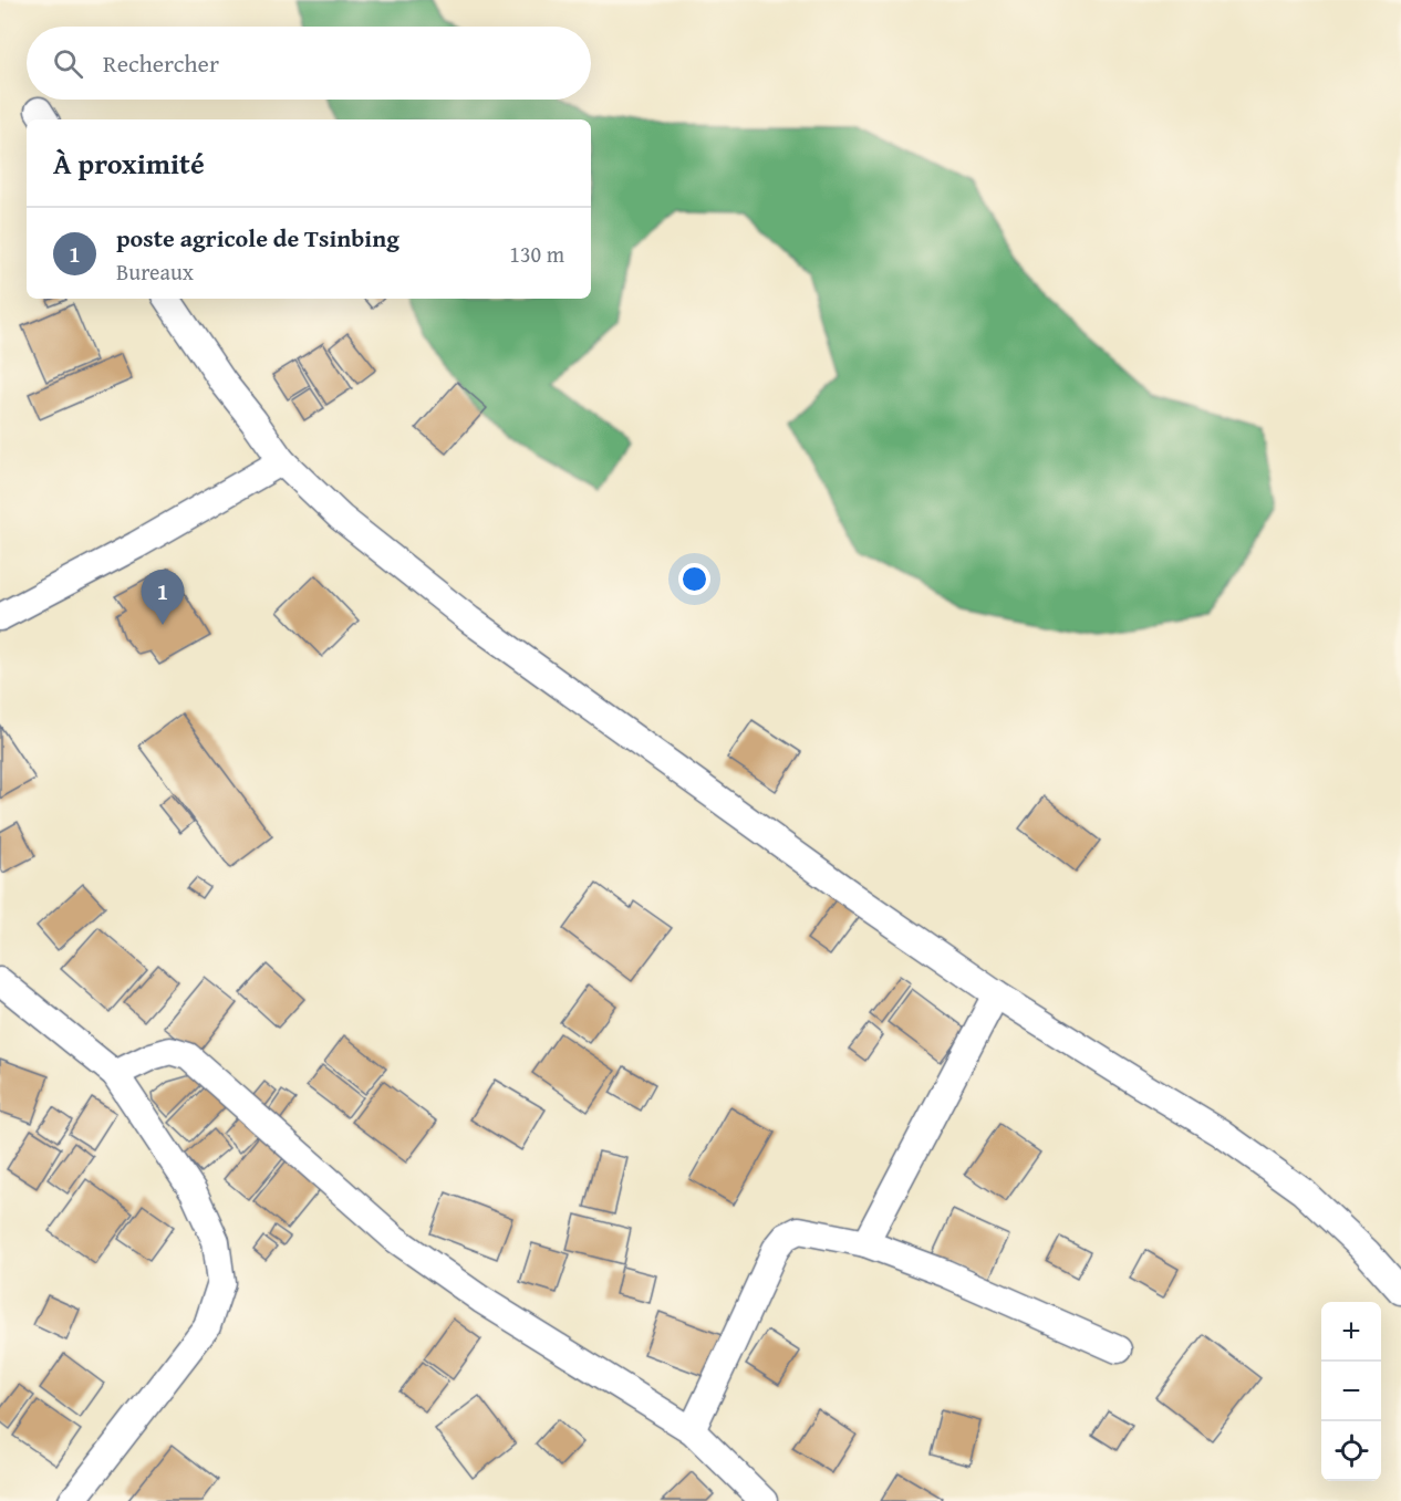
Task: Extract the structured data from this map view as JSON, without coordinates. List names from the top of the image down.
{
  "page": {
    "search": "Rechercher",
    "heading": "À proximité",
    "list": [
      {
        "mark": "1",
        "name": "poste agricole de Tsinbing",
        "note": "Bureaux",
        "value": "130 m"
      }
    ],
    "pins": "1",
    "map_buttons": ["+", "−"]
  }
}
